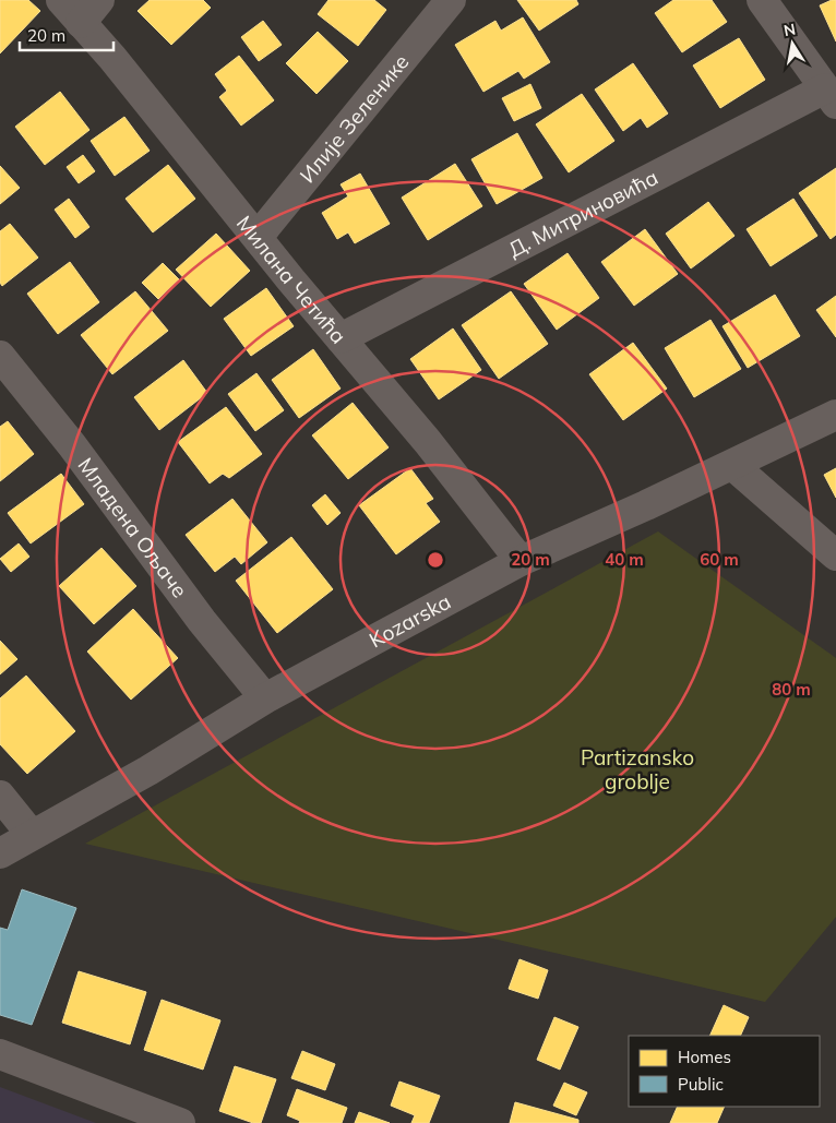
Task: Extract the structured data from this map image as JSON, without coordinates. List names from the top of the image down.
{
  "streets": {
    "street": [
      "Илије Зеленике",
      "Д. Митриновића",
      "Милана Четића",
      "Младена Ољаче",
      "Kozarska"
    ]
  },
  "crossings": [
    ["Илије Зеленике", "Милана Четића"],
    ["Д. Митриновића", "Милана Четића"],
    ["Милана Четића", "Kozarska"],
    ["Младена Ољаче", "Kozarska"]
  ],
  "parks": ["Partizansko groblje"],
  "legend": ["Homes", "Public"],
  "scale_bar": "20 m",
  "north": "top",
  "rings": [
    "20 m",
    "40 m",
    "60 m",
    "80 m"
  ]
}
